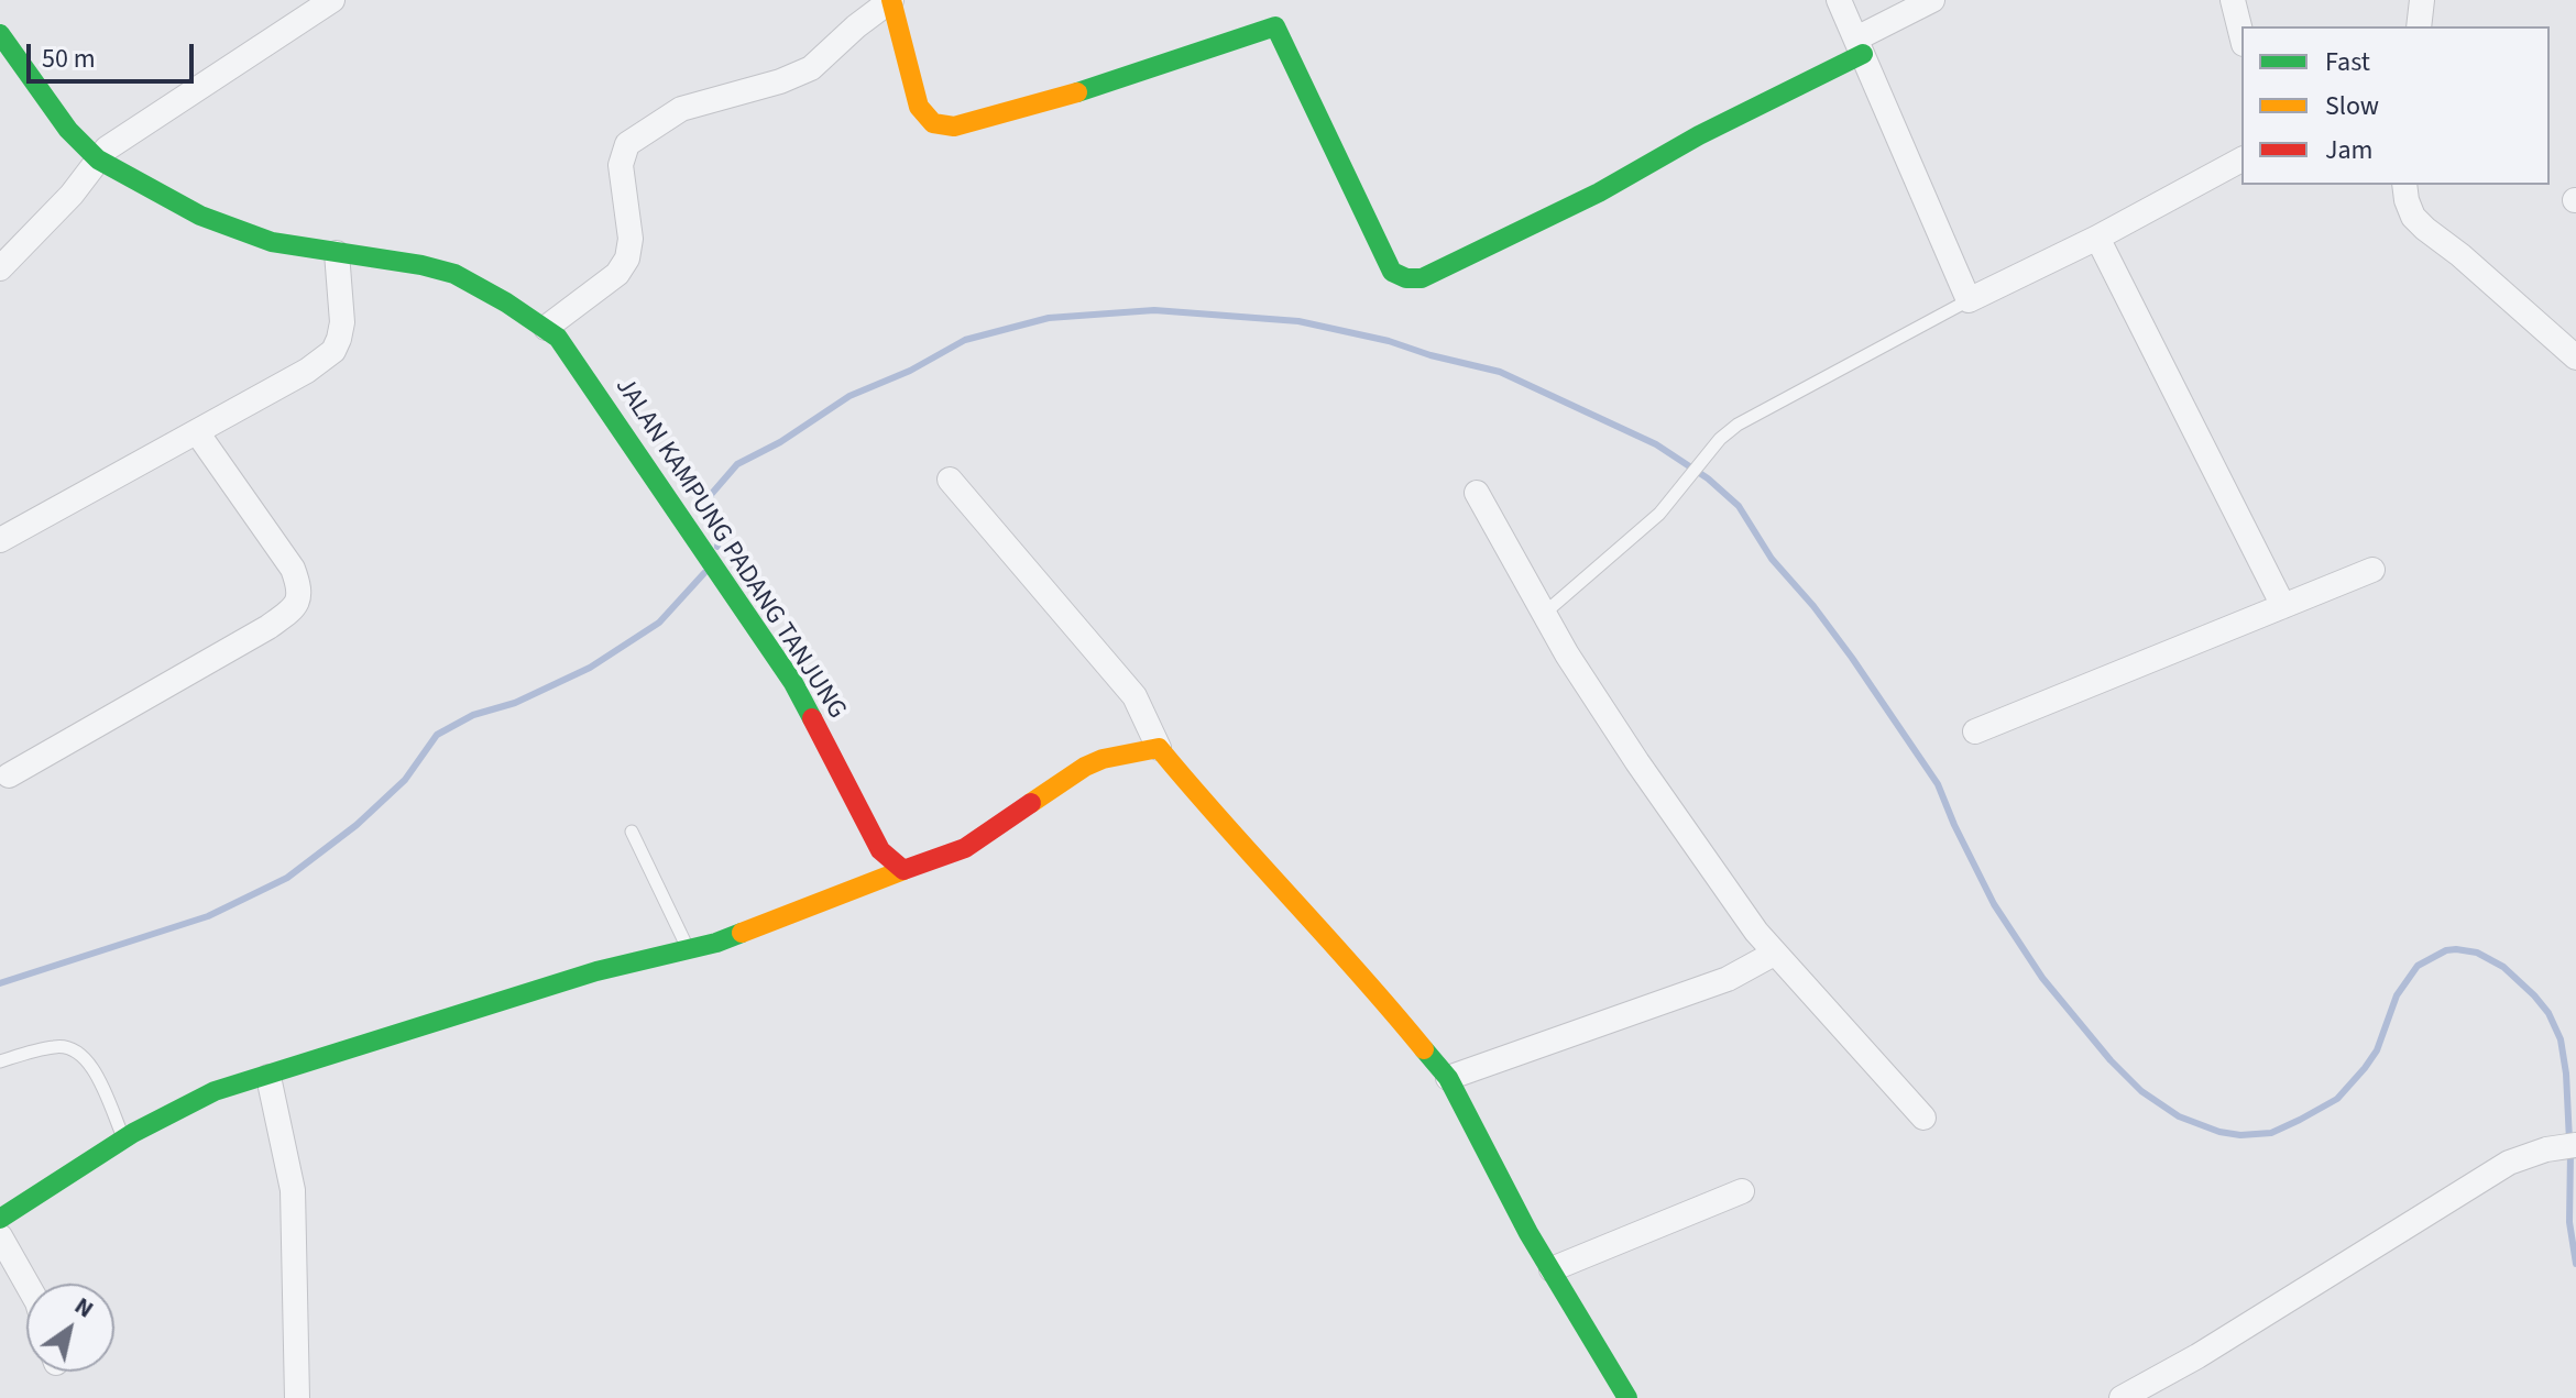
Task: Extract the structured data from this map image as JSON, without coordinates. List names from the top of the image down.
{
  "streets": {
    "street": ["JALAN KAMPUNG PADANG TANJUNG"]
  },
  "legend": ["Fast", "Slow", "Jam"],
  "scale_bar": "50 m",
  "north": "top right"
}
